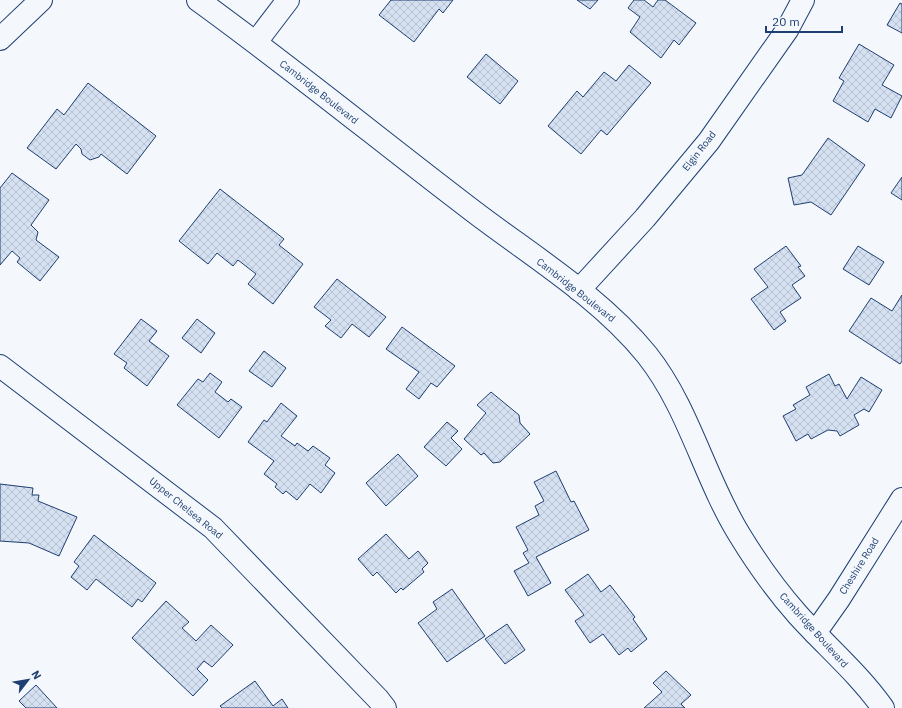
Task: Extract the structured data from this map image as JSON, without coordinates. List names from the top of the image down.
{
  "streets": {
    "street": [
      "Cambridge Boulevard",
      "Elgin Road",
      "Upper Chelsea Road",
      "Cheshire Road"
    ]
  },
  "crossings": [
    ["Cambridge Boulevard", "Elgin Road"],
    ["Cambridge Boulevard", "Cheshire Road"]
  ],
  "scale_bar": "20 m",
  "north": "top right"
}
